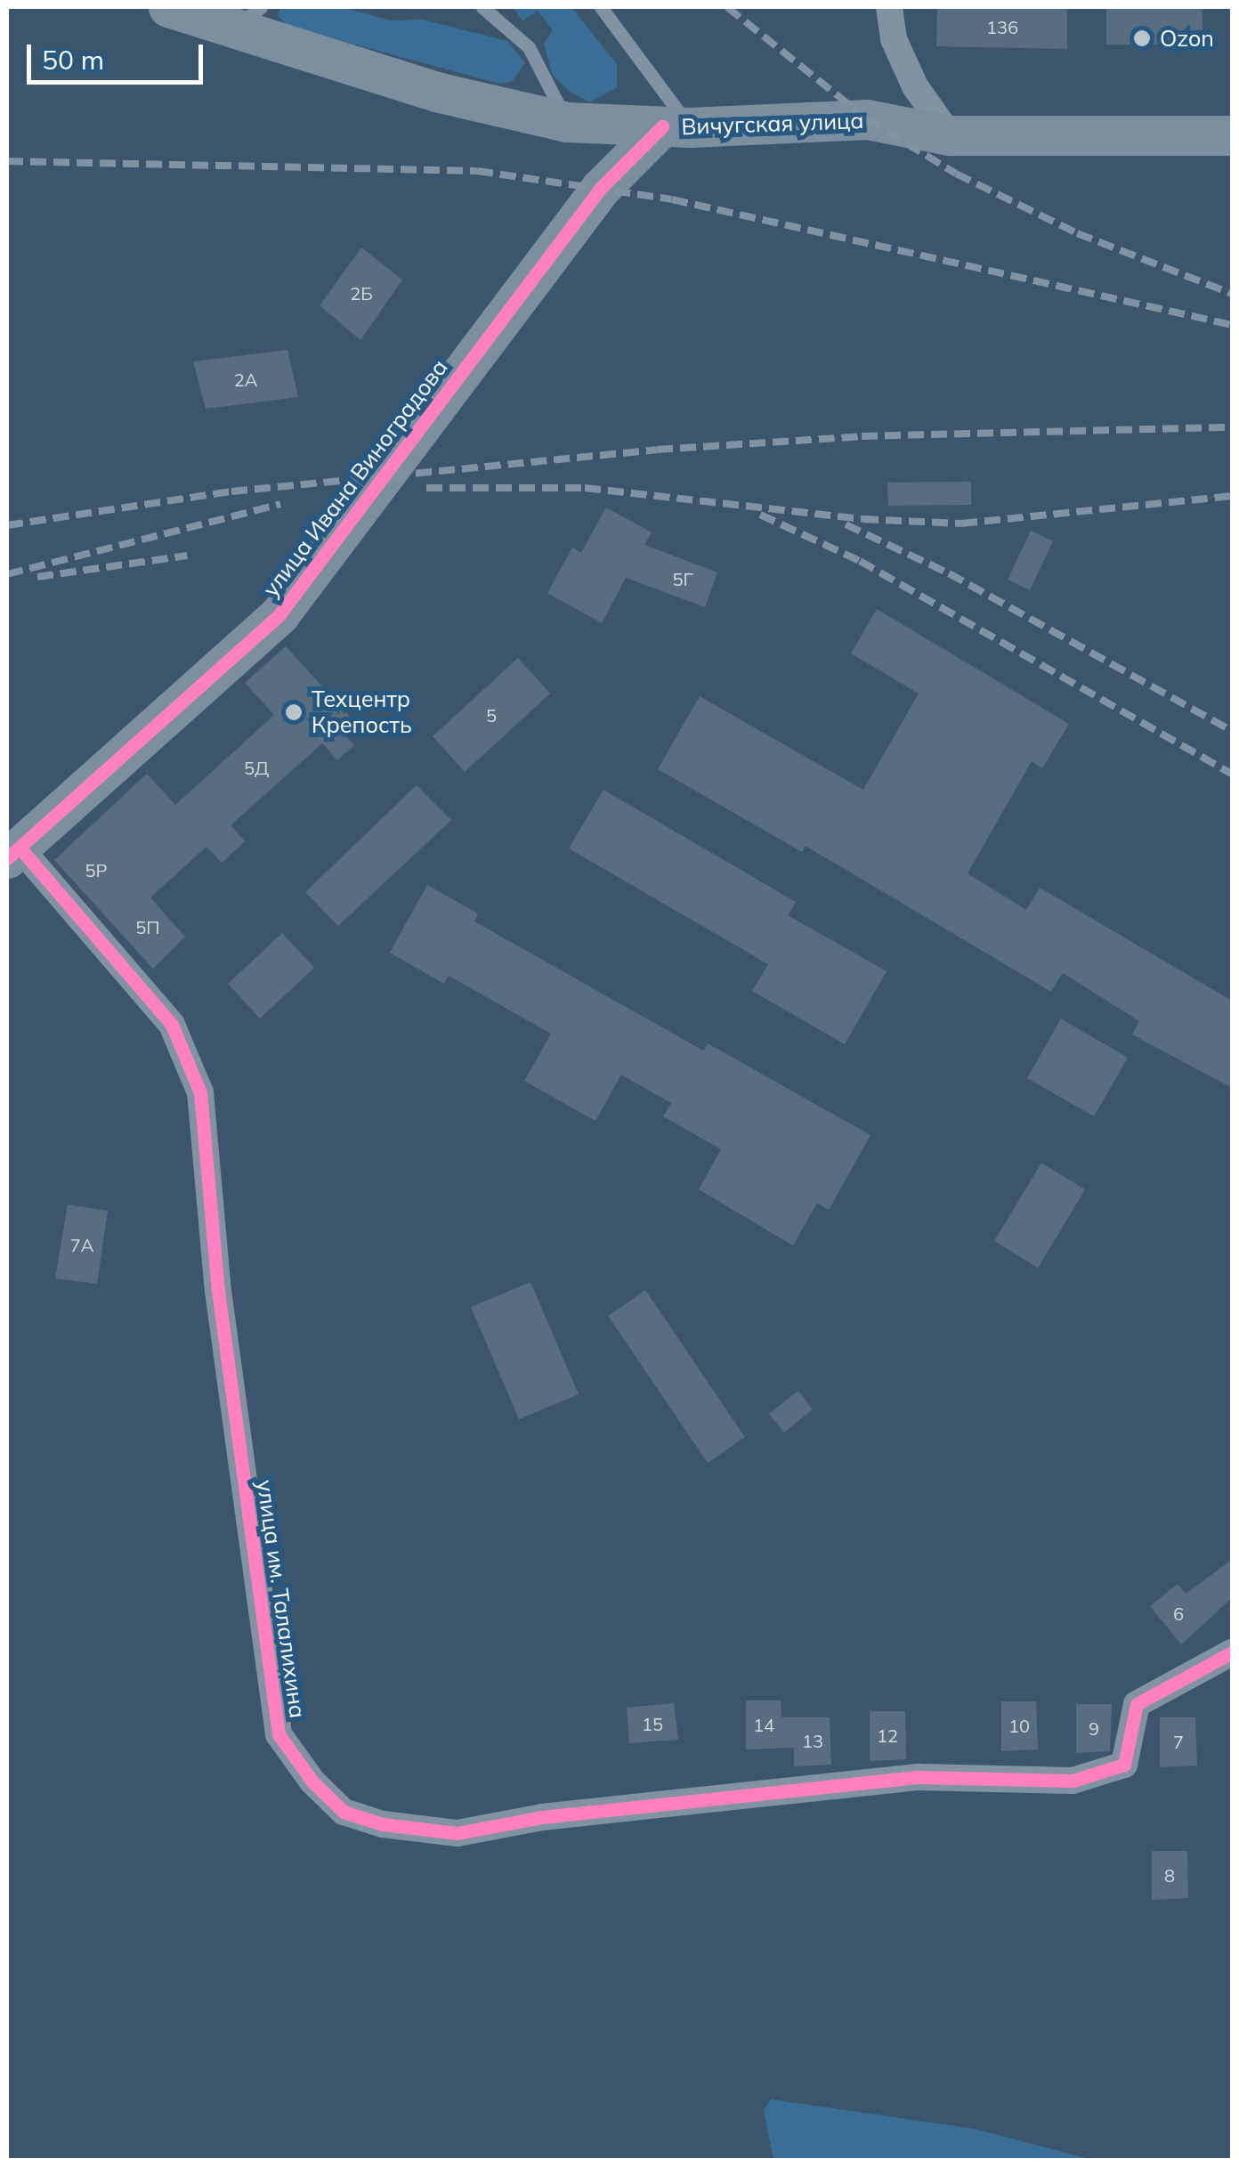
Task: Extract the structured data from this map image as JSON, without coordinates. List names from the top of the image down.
{
  "streets": {
    "main road": ["Вичугская улица", "улица Ивана Виноградова"],
    "street": ["улица им. Талалихина"]
  },
  "crossings": [
    ["Вичугская улица", "улица Ивана Виноградова"],
    ["улица Ивана Виноградова", "улица им. Талалихина"]
  ],
  "places": ["Ozon", "Техцентр Крепость"],
  "house_numbers": [
    "136",
    "2Б",
    "2А",
    "5Г",
    "5",
    "5Д",
    "5Р",
    "5П",
    "7А",
    "6",
    "15",
    "14",
    "10",
    "9",
    "12",
    "13",
    "7",
    "8"
  ],
  "scale_bar": "50 m"
}
